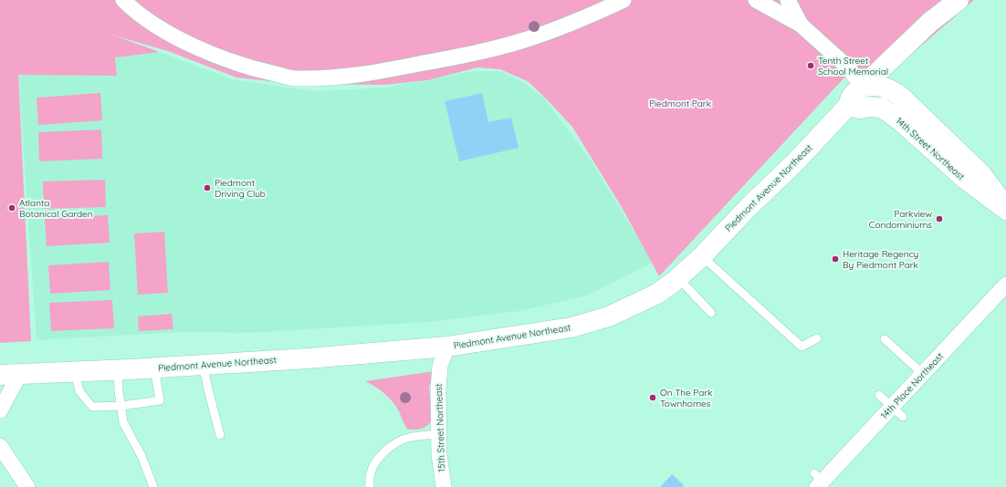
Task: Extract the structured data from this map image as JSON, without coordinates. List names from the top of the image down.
{
  "streets": {
    "main road": ["14th Street Northeast", "Piedmont Avenue Northeast"],
    "street": ["14th Place Northeast", "15th Street Northeast"]
  },
  "crossings": [
    ["14th Street Northeast", "Piedmont Avenue Northeast"],
    ["Piedmont Avenue Northeast", "15th Street Northeast"]
  ],
  "parks": ["Piedmont Park"],
  "places": [
    "Tenth Street School Memorial",
    "Piedmont Driving Club",
    "Atlanta Botanical Garden",
    "Parkview Condominiums",
    "Heritage Regency By Piedmont Park",
    "On The Park Townhomes"
  ]
}
